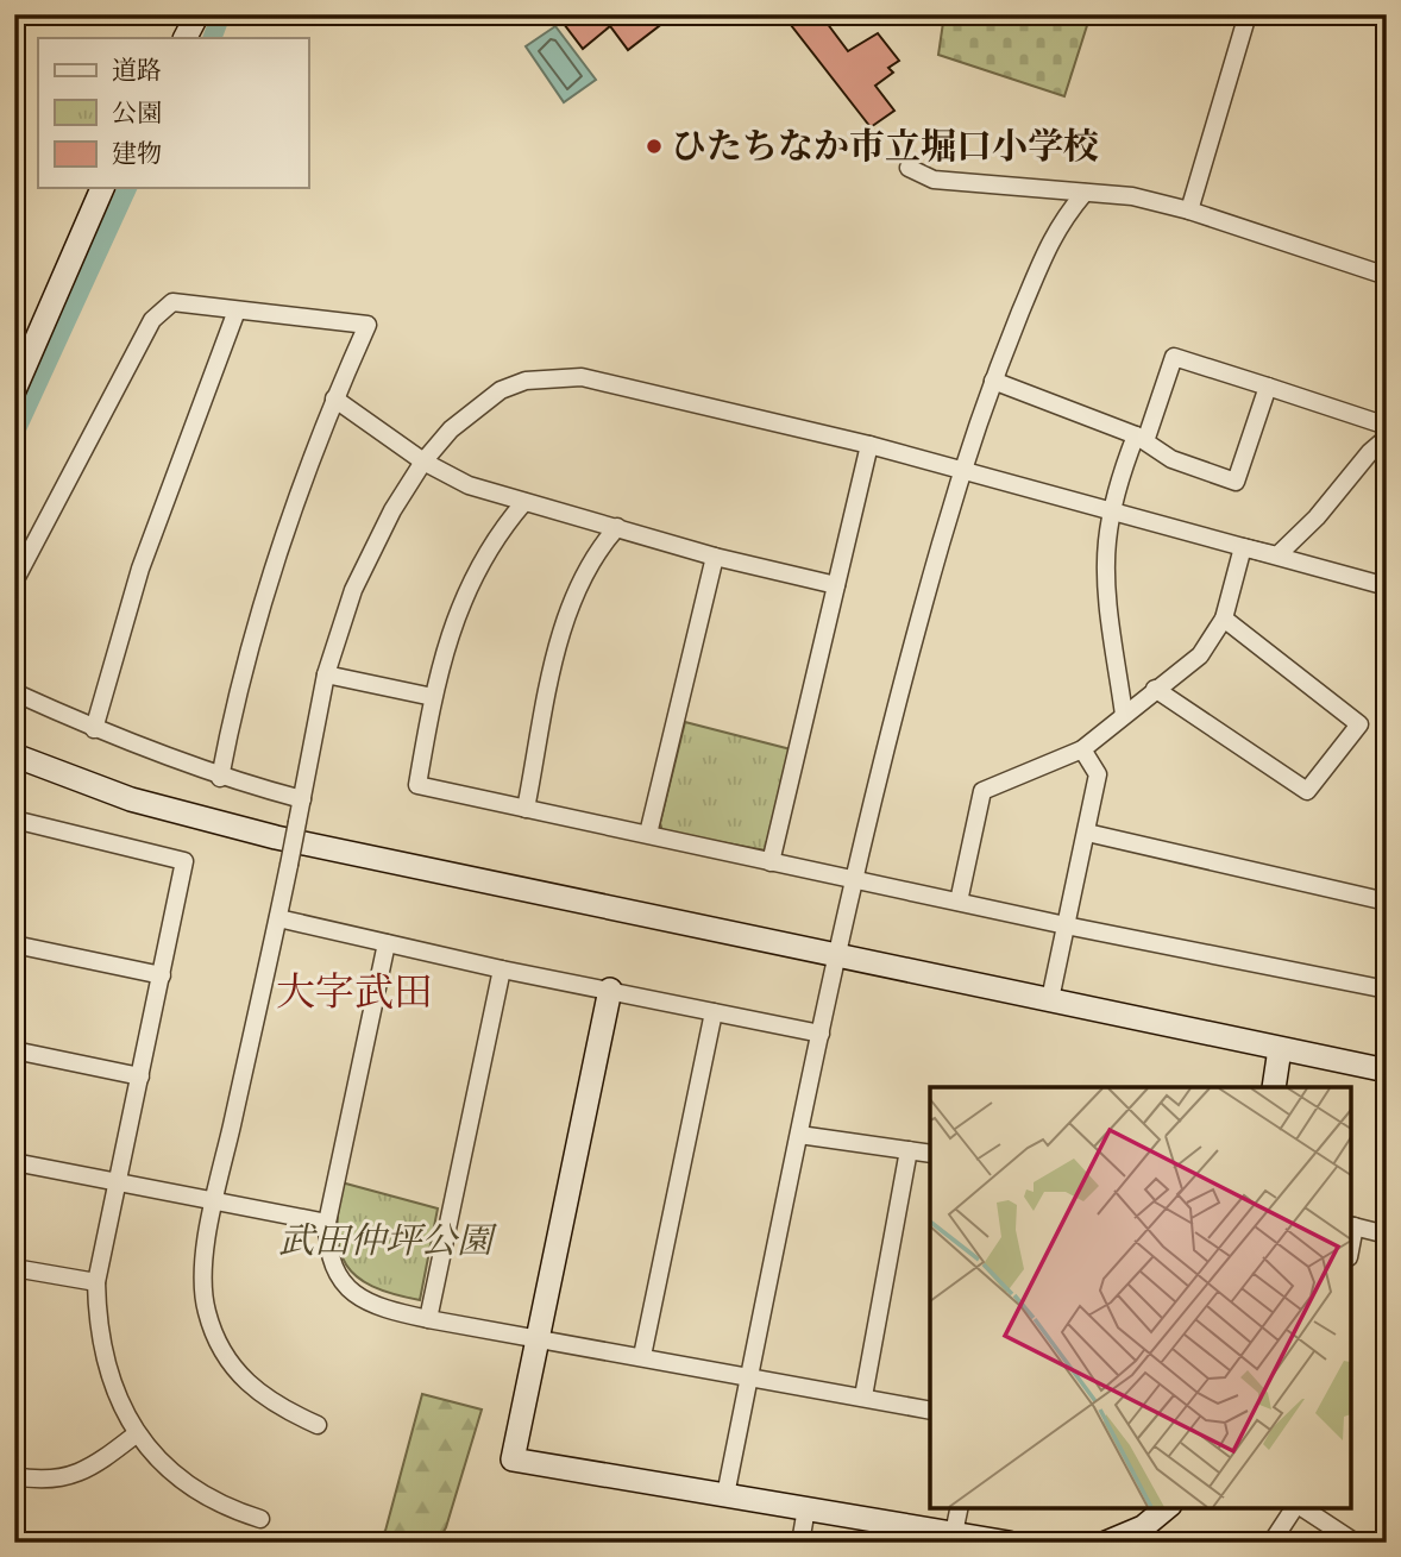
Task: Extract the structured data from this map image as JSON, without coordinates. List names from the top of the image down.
{
  "districts": ["大字武田"],
  "parks": ["武田仲坪公園"],
  "places": ["ひたちなか市立堀口小学校"],
  "legend": ["道路", "公園", "建物"]
}
